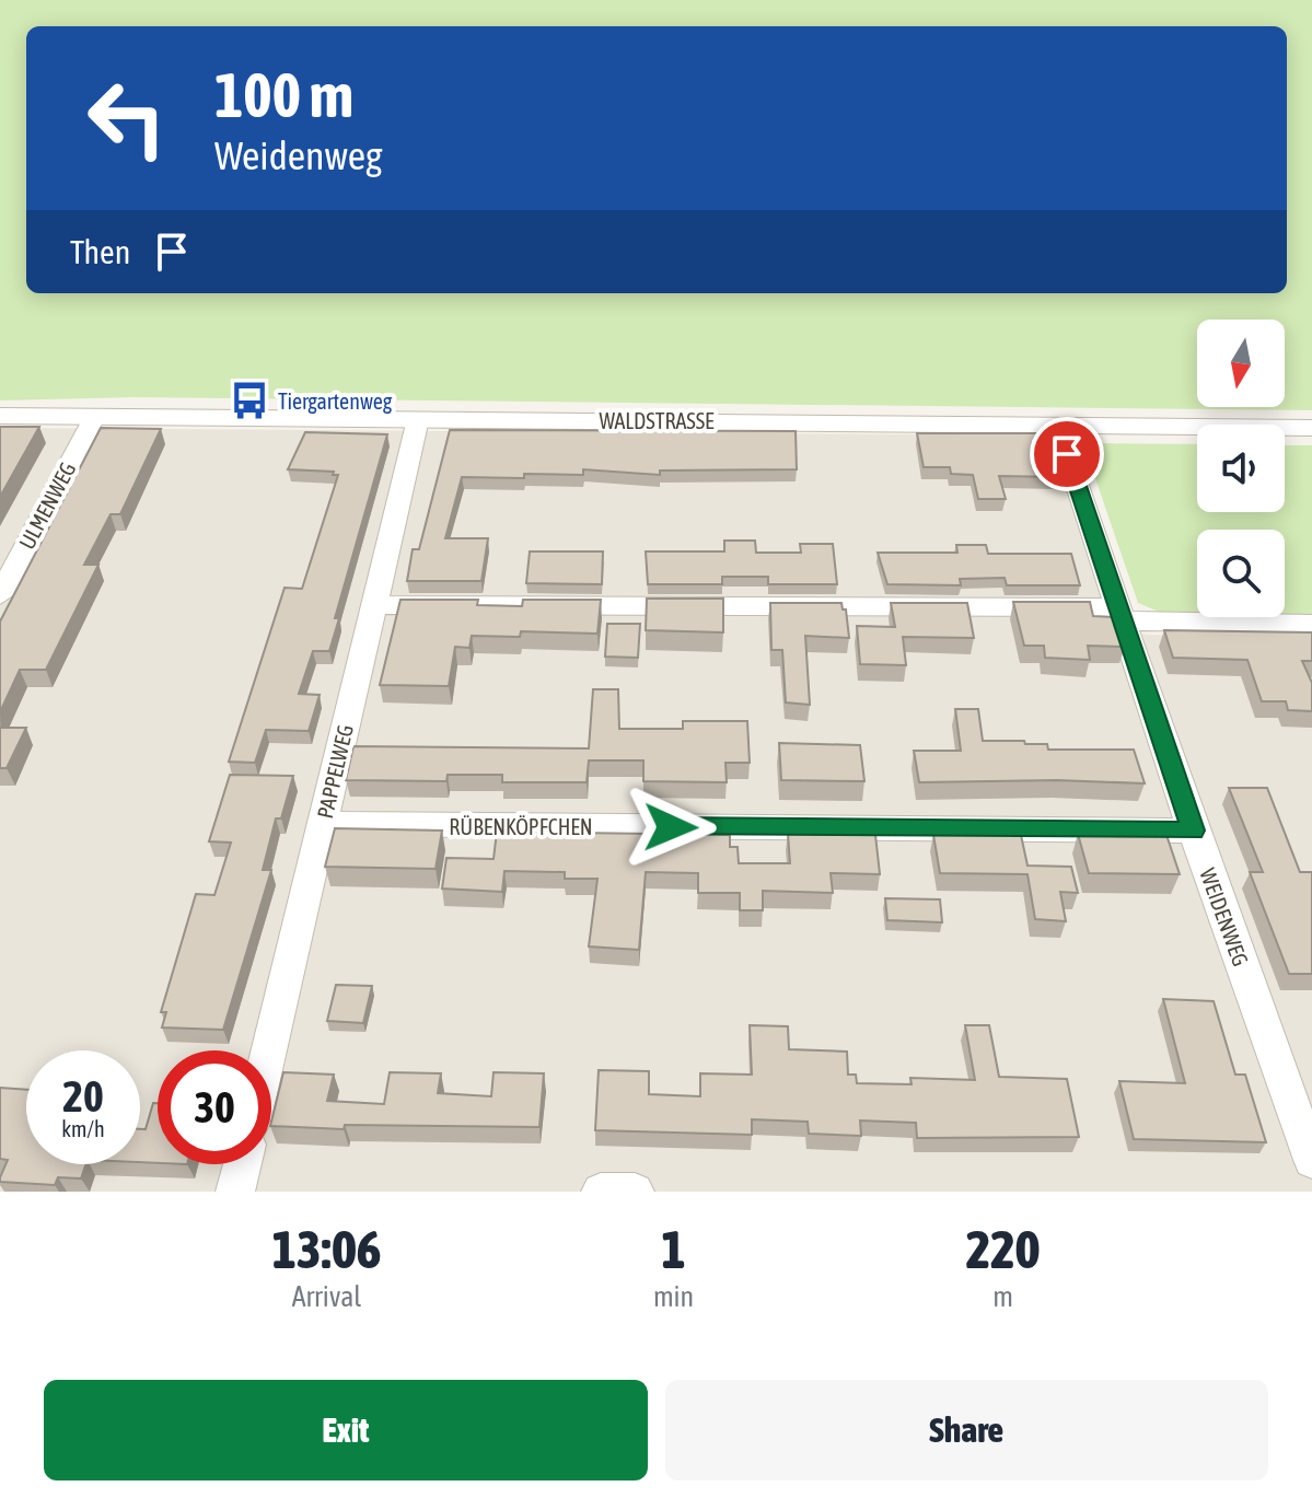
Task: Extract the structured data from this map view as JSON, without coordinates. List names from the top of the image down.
{
  "streets": {
    "street": [
      "WALDSTRASSE",
      "ULMENWEG",
      "PAPPELWEG",
      "RÜBENKÖPFCHEN",
      "WEIDENWEG"
    ]
  },
  "crossings": [
    ["WALDSTRASSE", "ULMENWEG"],
    ["WALDSTRASSE", "PAPPELWEG"],
    ["WALDSTRASSE", "WEIDENWEG"],
    ["PAPPELWEG", "RÜBENKÖPFCHEN"],
    ["RÜBENKÖPFCHEN", "WEIDENWEG"]
  ],
  "places": {
    "bus stop": ["Tiergartenweg"]
  },
  "north": "bottom",
  "page": {
    "turn": ["100 m", "Weidenweg"],
    "then": "Then",
    "speed": "20 km/h",
    "limit": "30",
    "eta": [
      "13:06",
      "Arrival",
      "1",
      "min",
      "220",
      "m"
    ],
    "buttons": ["Exit", "Share"]
  }
}
